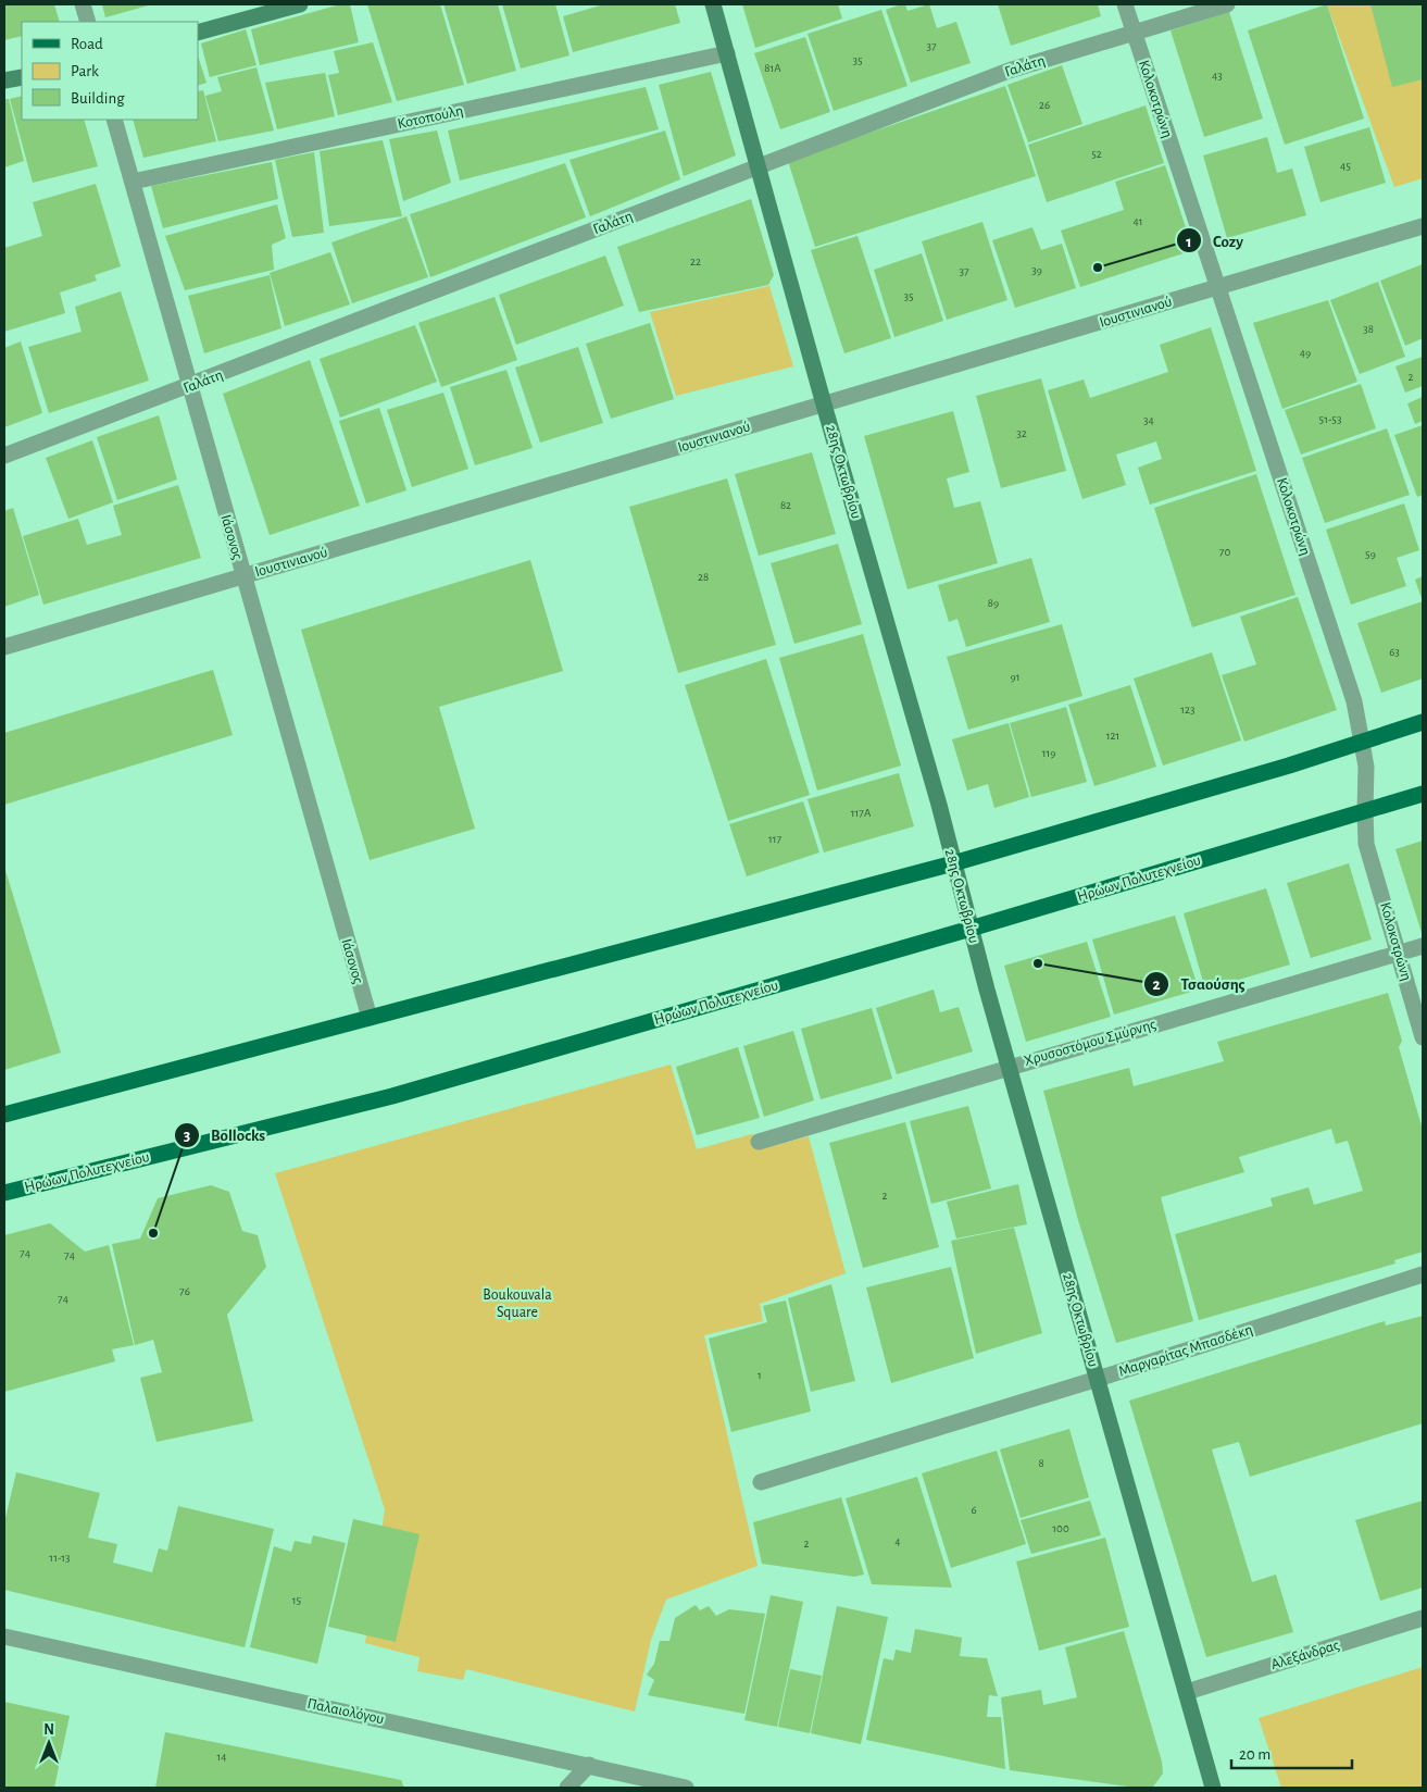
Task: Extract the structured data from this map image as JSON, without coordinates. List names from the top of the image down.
{
  "streets": {
    "main road": ["Ηρώων Πολυτεχνείου"],
    "street": [
      "Γαλάτη",
      "Κολοκοτρώνη",
      "Κοτοπούλη",
      "Ιουστινιανού",
      "28ης Οκτωβρίου",
      "Ιάσονος",
      "Χρυσοστόμου Σμύρνης",
      "Μαργαρίτας Μπασδέκη",
      "Αλεξάνδρας",
      "Παλαιολόγου"
    ]
  },
  "crossings": [
    ["Γαλάτη", "Κολοκοτρώνη"],
    ["Γαλάτη", "28ης Οκτωβρίου"],
    ["Γαλάτη", "Ιάσονος"],
    ["Κολοκοτρώνη", "Ιουστινιανού"],
    ["Κολοκοτρώνη", "Ηρώων Πολυτεχνείου"],
    ["Κολοκοτρώνη", "Χρυσοστόμου Σμύρνης"],
    ["Κοτοπούλη", "28ης Οκτωβρίου"],
    ["Κοτοπούλη", "Ιάσονος"],
    ["Ιουστινιανού", "28ης Οκτωβρίου"],
    ["Ιουστινιανού", "Ιάσονος"],
    ["28ης Οκτωβρίου", "Ηρώων Πολυτεχνείου"],
    ["28ης Οκτωβρίου", "Χρυσοστόμου Σμύρνης"],
    ["28ης Οκτωβρίου", "Μαργαρίτας Μπασδέκη"],
    ["28ης Οκτωβρίου", "Αλεξάνδρας"]
  ],
  "parks": ["Boukouvala Square"],
  "places": ["Cozy", "Τσαούσης", "Bollocks"],
  "house_numbers": [
    "37",
    "35",
    "81Α",
    "43",
    "26",
    "52",
    "45",
    "41",
    "22",
    "39",
    "37",
    "35",
    "38",
    "49",
    "2",
    "51-53",
    "34",
    "32",
    "82",
    "70",
    "59",
    "28",
    "89",
    "63",
    "91",
    "123",
    "121",
    "119",
    "117A",
    "117",
    "2",
    "74",
    "74",
    "76",
    "74",
    "1",
    "8",
    "6",
    "100",
    "4",
    "2",
    "11-13",
    "15",
    "14"
  ],
  "legend": ["Road", "Park", "Building"],
  "scale_bar": "20 m",
  "north": "top"
}
